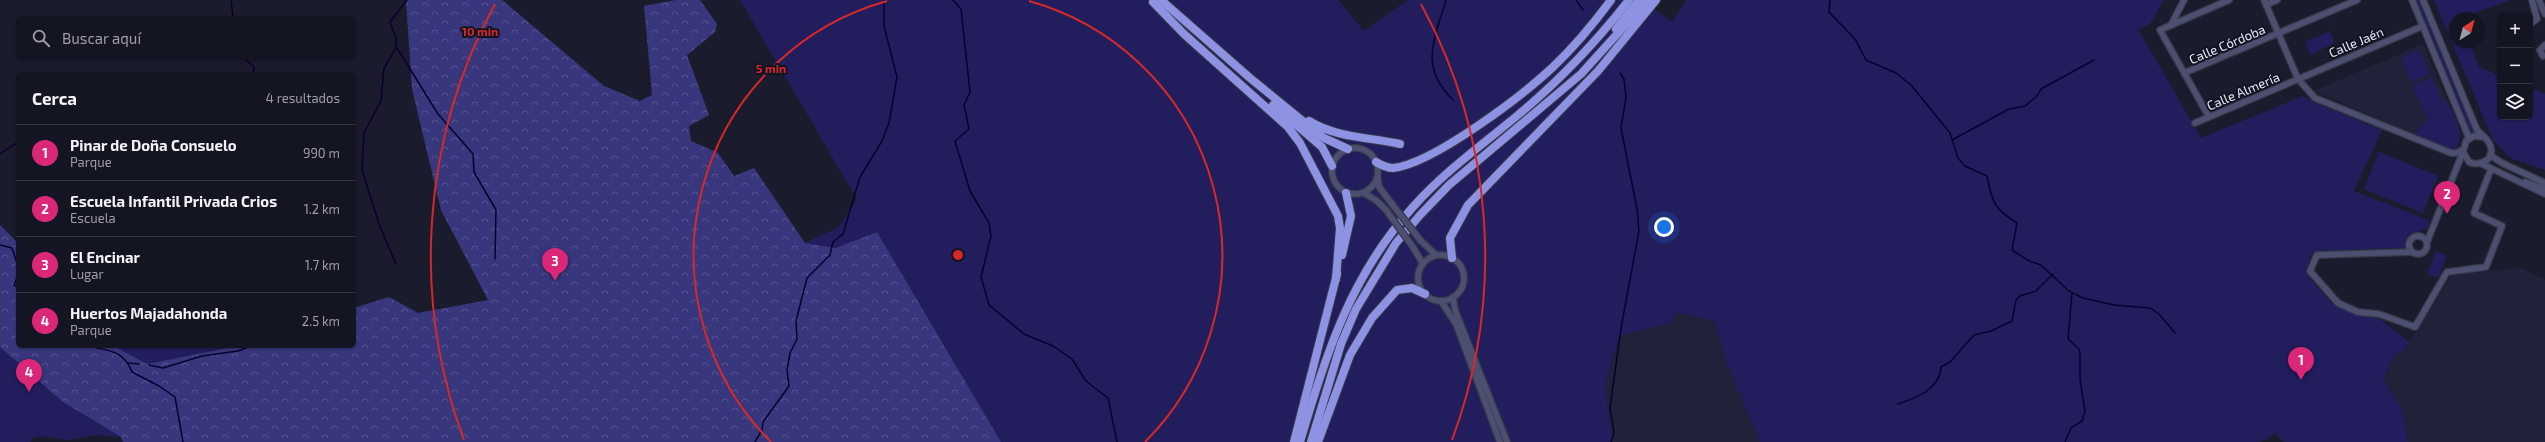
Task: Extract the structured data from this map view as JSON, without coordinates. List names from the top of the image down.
{
  "streets": {
    "street": ["Calle Jaén", "Calle Córdoba", "Calle Almería"]
  },
  "crossings": [
    ["Calle Jaén", "Calle Almería"]
  ],
  "north": "top right",
  "page": {
    "map_buttons": ["+", "−"],
    "search": "Buscar aquí",
    "heading": ["Cerca", "4 resultados"],
    "list": [
      {
        "mark": "1",
        "name": "Pinar de Doña Consuelo",
        "note": "Parque",
        "value": "990 m"
      },
      {
        "mark": "2",
        "name": "Escuela Infantil Privada Crios",
        "note": "Escuela",
        "value": "1.2 km"
      },
      {
        "mark": "3",
        "name": "El Encinar",
        "note": "Lugar",
        "value": "1.7 km"
      },
      {
        "mark": "4",
        "name": "Huertos Majadahonda",
        "note": "Parque",
        "value": "2.5 km"
      }
    ],
    "pins": [
      "2",
      "3",
      "1",
      "4"
    ]
  },
  "rings": ["10 min", "5 min"]
}
